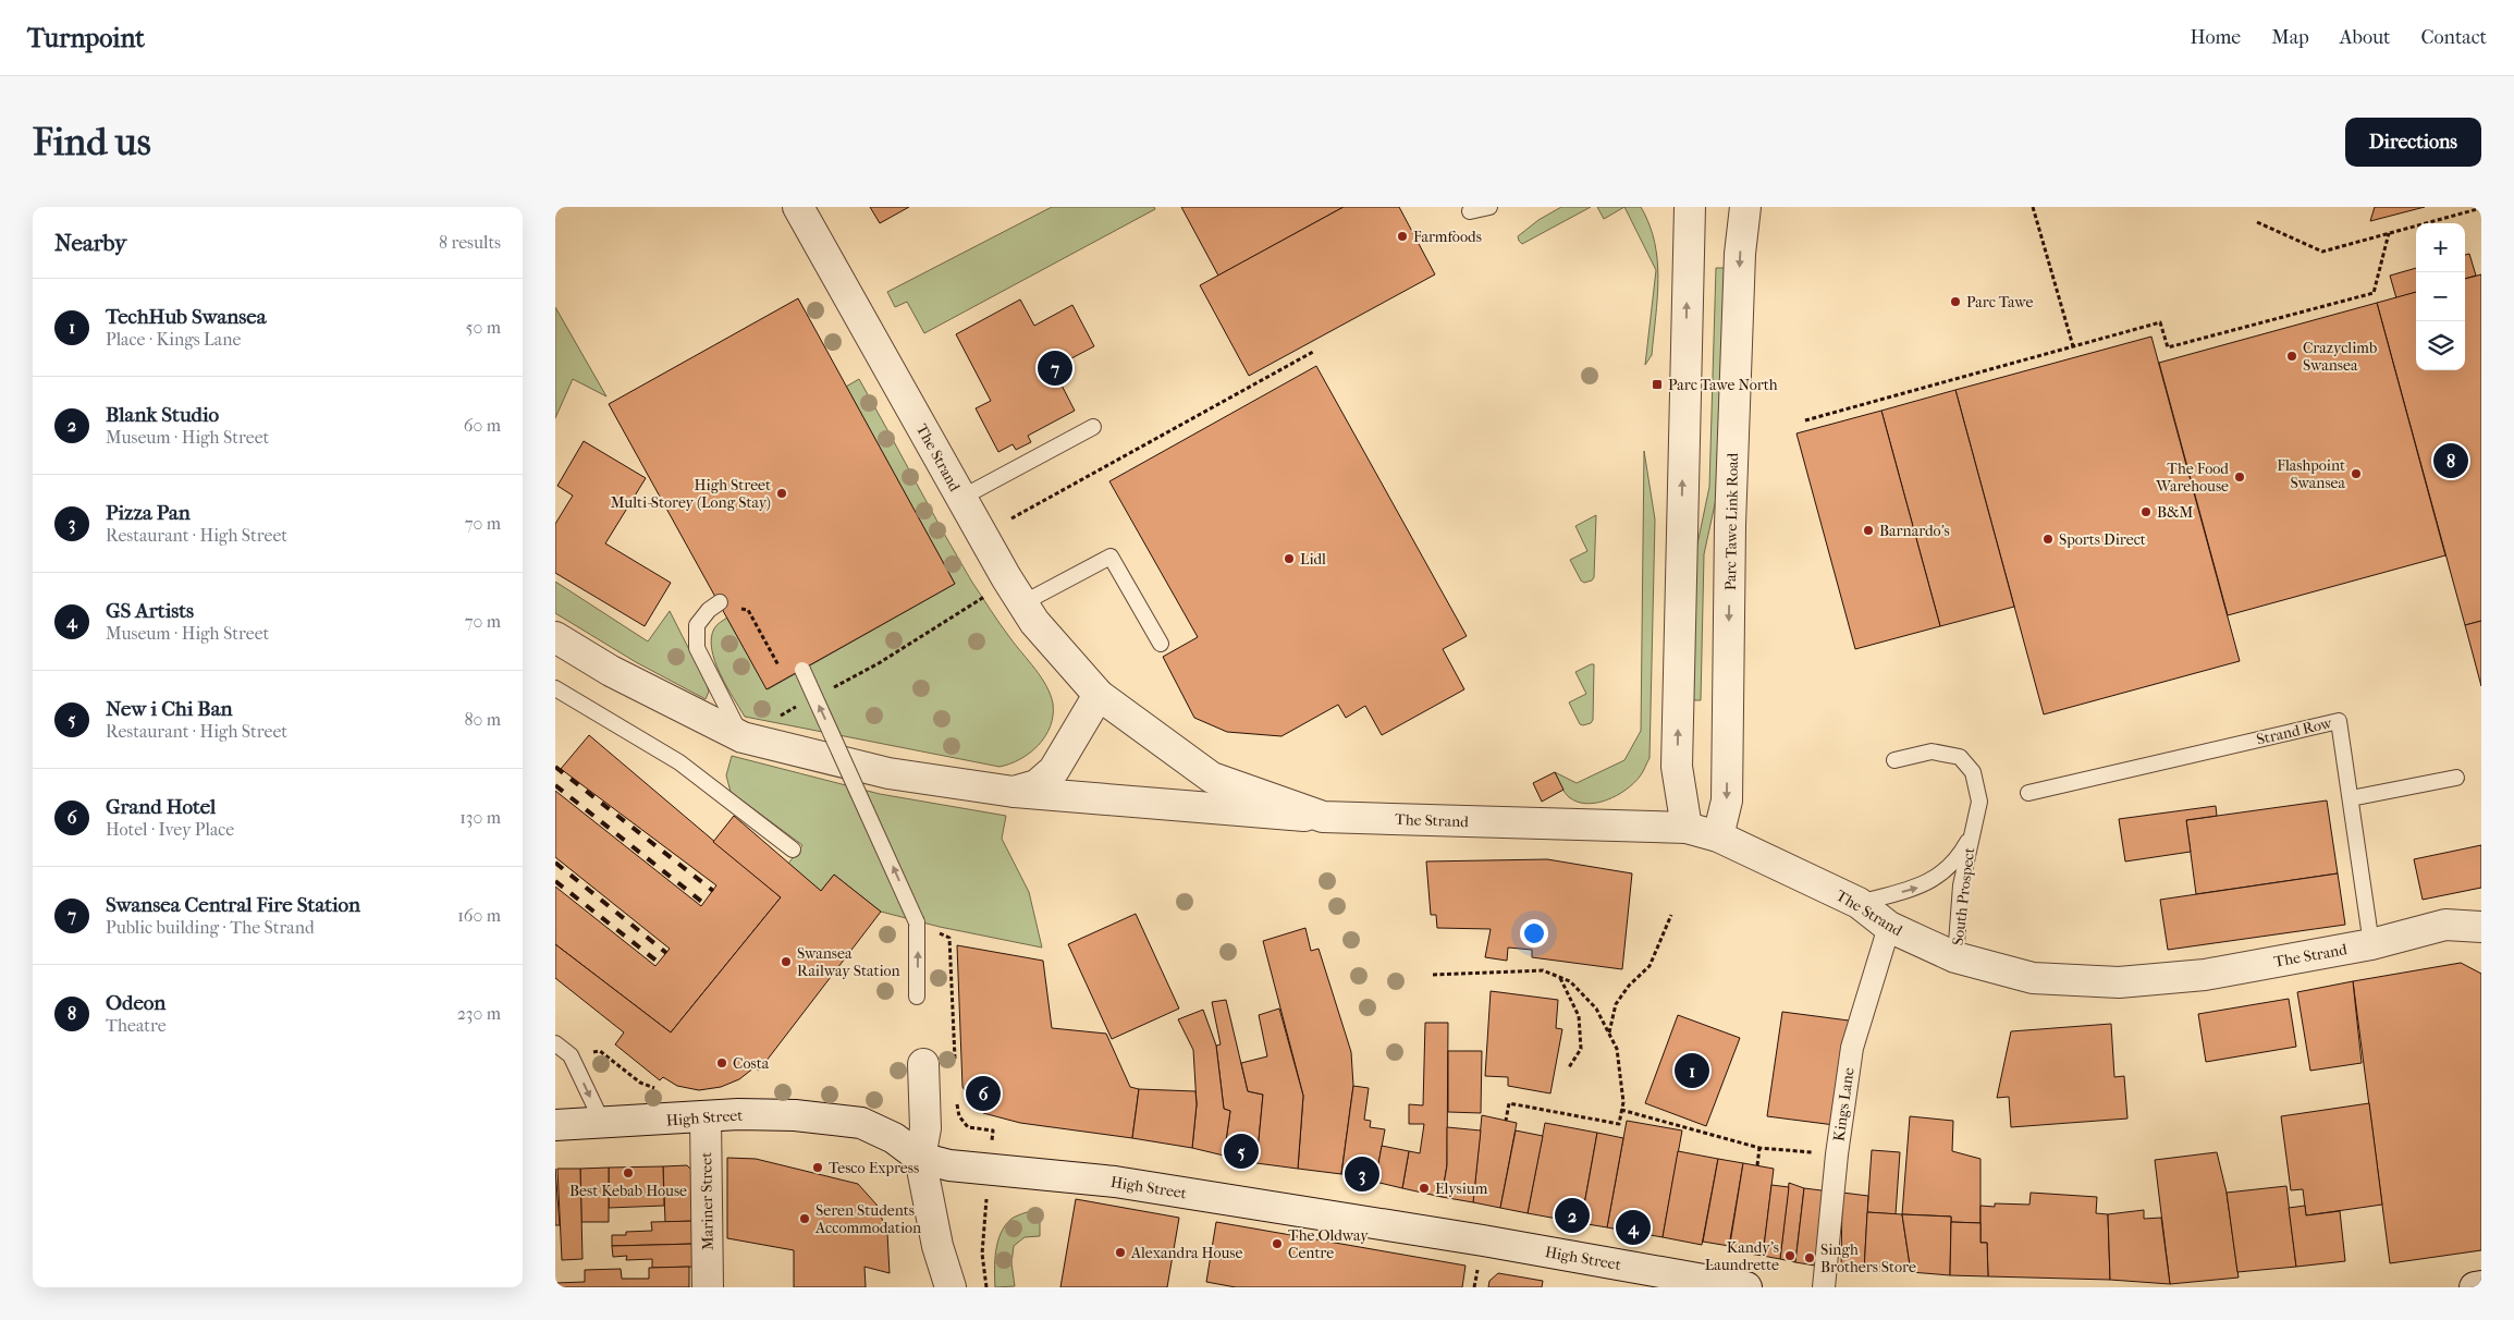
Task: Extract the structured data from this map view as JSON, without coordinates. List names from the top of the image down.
{
  "streets": {
    "street": [
      "The Strand",
      "Parc Tawe Link Road",
      "Kings Lane",
      "High Street",
      "Mariner Street"
    ],
    "lane": ["Strand Row", "South Prospect"]
  },
  "crossings": [
    ["The Strand", "Parc Tawe Link Road"],
    ["The Strand", "Strand Row"],
    ["The Strand", "South Prospect"],
    ["The Strand", "Kings Lane"],
    ["High Street", "Mariner Street"]
  ],
  "places": {
    "other": [
      "Farmfoods",
      "Parc Tawe",
      "Crazyclimb Swansea",
      "Flashpoint Swansea",
      "The Food Warehouse",
      "High Street Multi-Storey (Long Stay)",
      "B&M",
      "Barnardo's",
      "Sports Direct",
      "Lidl",
      "Swansea Railway Station",
      "Costa",
      "Tesco Express",
      "Best Kebab House",
      "Elysium",
      "Seren Students Accommodation",
      "The Oldway Centre",
      "Alexandra House",
      "Kandy's Laundrette",
      "Singh Brothers Store"
    ],
    "transit": ["Parc Tawe North"]
  },
  "page": {
    "header": "Turnpoint",
    "nav": [
      "Home",
      "Map",
      "About",
      "Contact"
    ],
    "buttons": "Directions",
    "title": "Find us",
    "heading": ["Nearby", "8 results"],
    "map_buttons": ["+", "−"],
    "list": [
      {
        "mark": "1",
        "name": "TechHub Swansea",
        "note": "Place · Kings Lane",
        "value": "50 m"
      },
      {
        "mark": "2",
        "name": "Blank Studio",
        "note": "Museum · High Street",
        "value": "60 m"
      },
      {
        "mark": "3",
        "name": "Pizza Pan",
        "note": "Restaurant · High Street",
        "value": "70 m"
      },
      {
        "mark": "4",
        "name": "GS Artists",
        "note": "Museum · High Street",
        "value": "70 m"
      },
      {
        "mark": "5",
        "name": "New i Chi Ban",
        "note": "Restaurant · High Street",
        "value": "80 m"
      },
      {
        "mark": "6",
        "name": "Grand Hotel",
        "note": "Hotel · Ivey Place",
        "value": "130 m"
      },
      {
        "mark": "7",
        "name": "Swansea Central Fire Station",
        "note": "Public building · The Strand",
        "value": "160 m"
      },
      {
        "mark": "8",
        "name": "Odeon",
        "note": "Theatre",
        "value": "230 m"
      }
    ],
    "pins": [
      "7",
      "8",
      "1",
      "6",
      "5",
      "3",
      "2",
      "4"
    ]
  }
}
